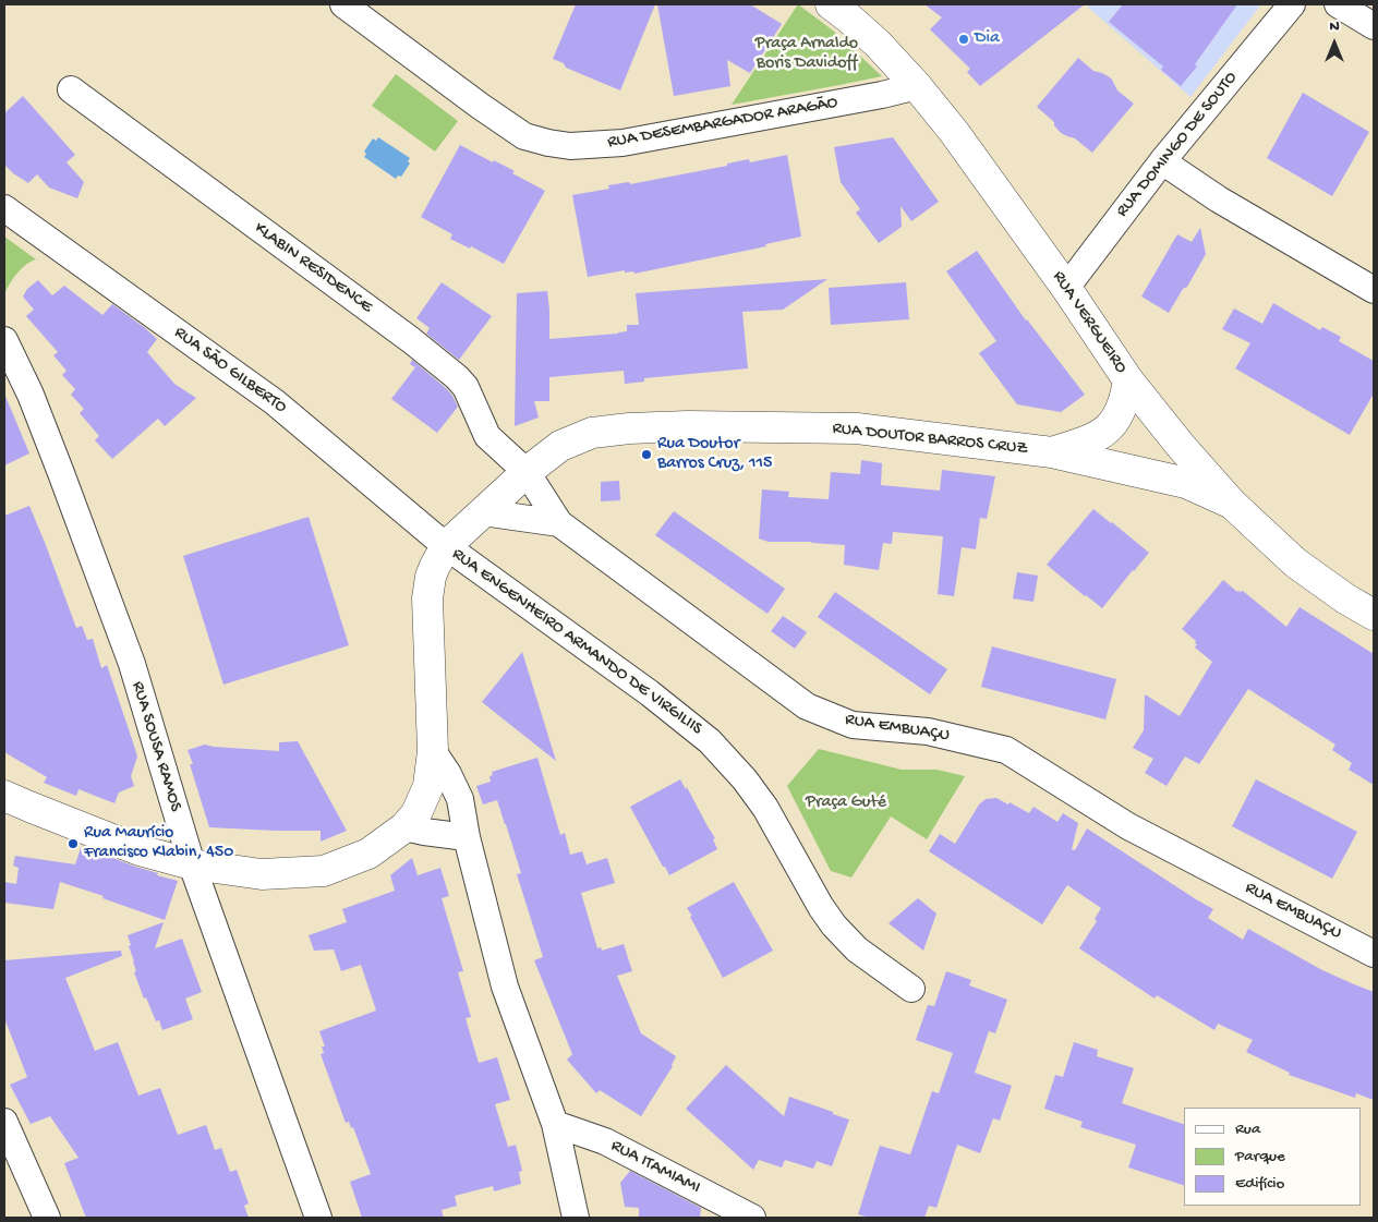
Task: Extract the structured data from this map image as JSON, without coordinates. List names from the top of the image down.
{
  "streets": {
    "street": [
      "RUA DESEMBARGADOR ARAGÃO",
      "RUA DOMINGO DE SOUTO",
      "KLABIN RESIDENCE",
      "RUA VERGUEIRO",
      "RUA SÃO GILBERTO",
      "RUA DOUTOR BARROS CRUZ",
      "RUA ENGENHEIRO ARMANDO DE VIRGILIIS",
      "RUA EMBUAÇU",
      "RUA SOUSA RAMOS",
      "RUA ITAMIAMI"
    ]
  },
  "crossings": [
    ["RUA DESEMBARGADOR ARAGÃO", "RUA VERGUEIRO"],
    ["RUA DOMINGO DE SOUTO", "RUA VERGUEIRO"],
    ["KLABIN RESIDENCE", "RUA DOUTOR BARROS CRUZ"],
    ["KLABIN RESIDENCE", "RUA EMBUAÇU"],
    ["RUA VERGUEIRO", "RUA DOUTOR BARROS CRUZ"],
    ["RUA SÃO GILBERTO", "RUA DOUTOR BARROS CRUZ"],
    ["RUA SÃO GILBERTO", "RUA ENGENHEIRO ARMANDO DE VIRGILIIS"],
    ["RUA DOUTOR BARROS CRUZ", "RUA ENGENHEIRO ARMANDO DE VIRGILIIS"],
    ["RUA DOUTOR BARROS CRUZ", "RUA EMBUAÇU"],
    ["RUA DOUTOR BARROS CRUZ", "RUA SOUSA RAMOS"]
  ],
  "parks": ["Praça Arnaldo Boris Davidoff", "Praça Guté"],
  "places": ["Dia", "Rua Doutor Barros Cruz, 115", "Rua Maurício Francisco Klabin, 450"],
  "legend": ["Rua", "Parque", "Edifício"],
  "north": "top"
}
